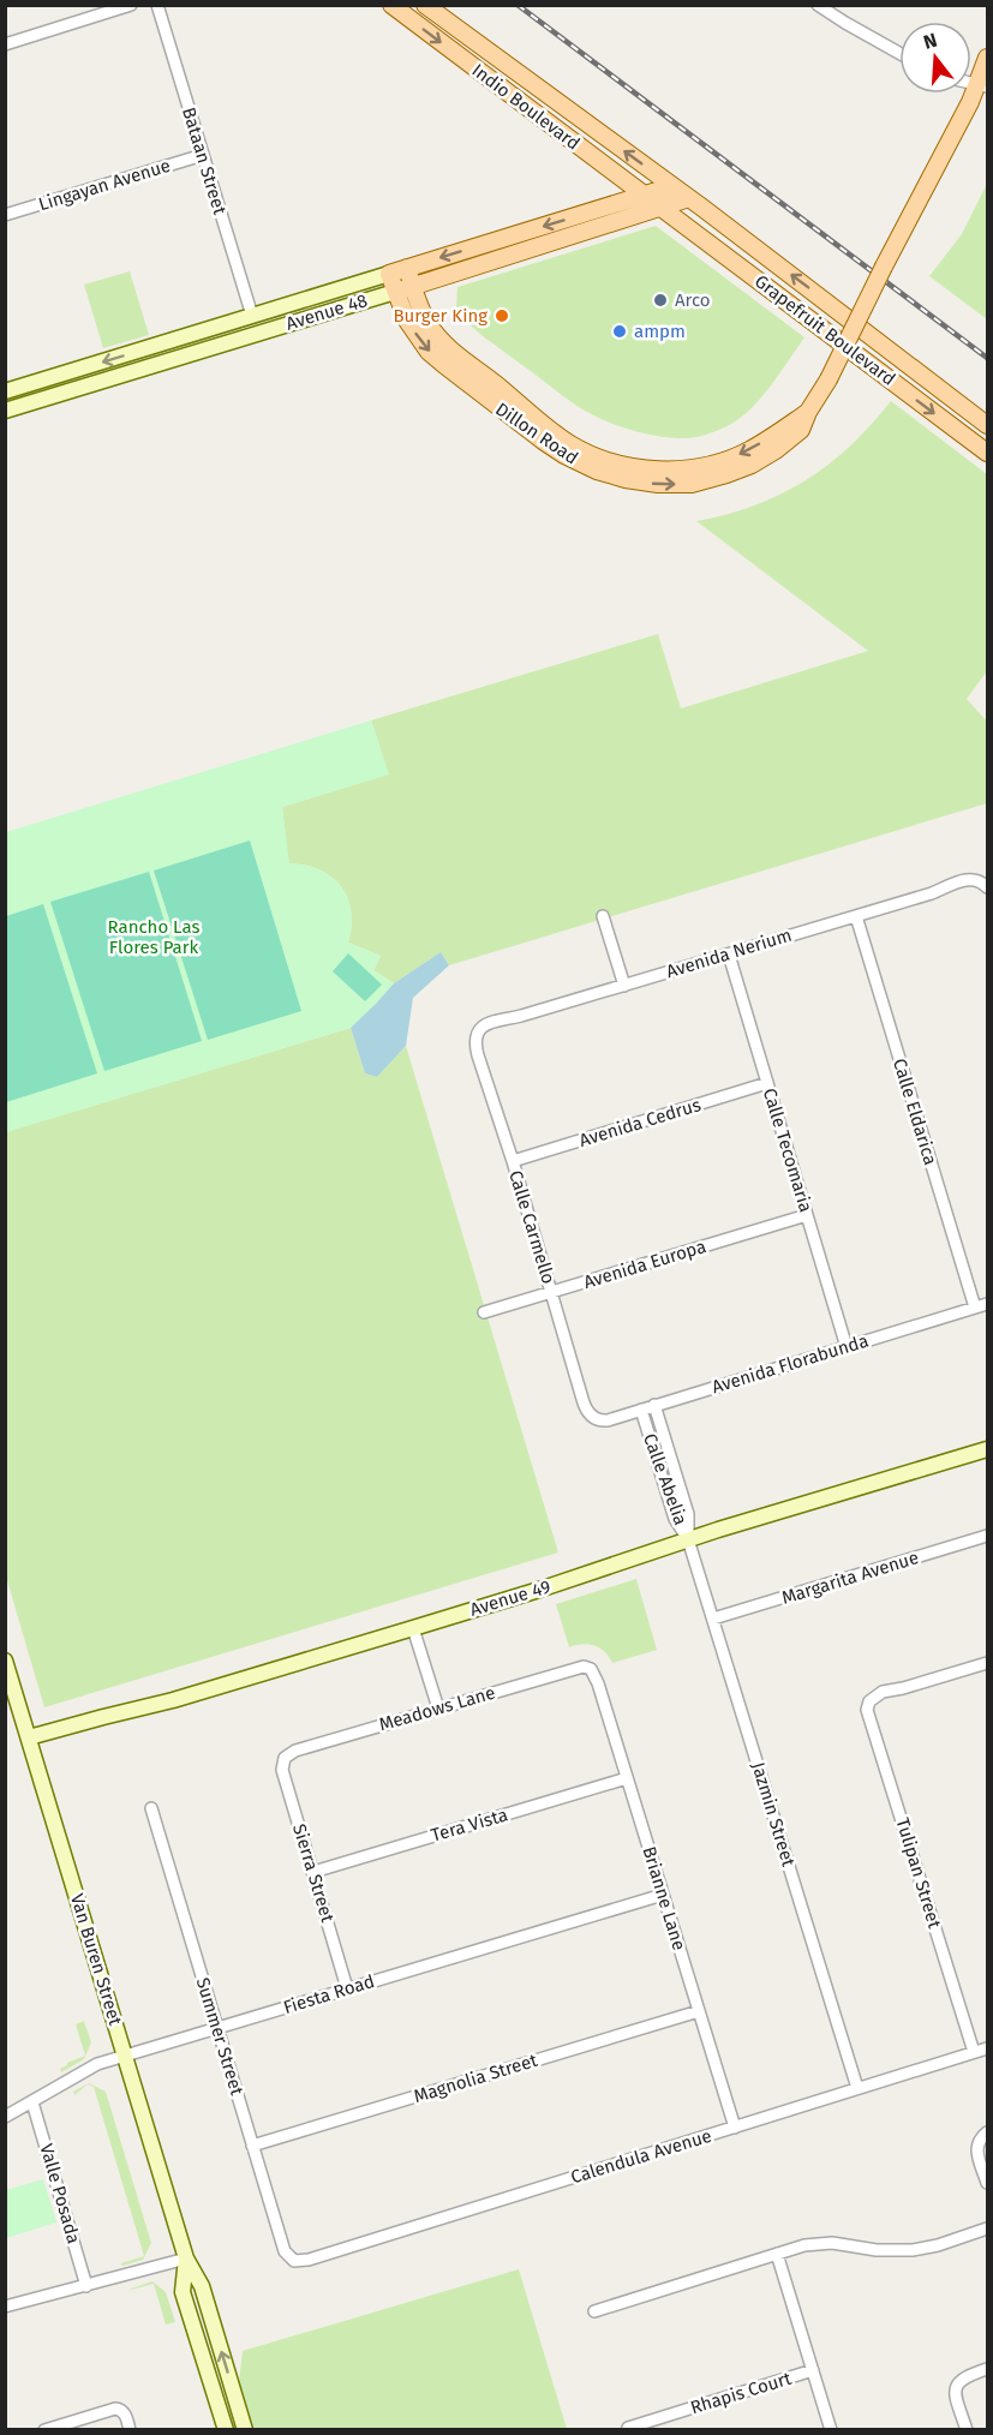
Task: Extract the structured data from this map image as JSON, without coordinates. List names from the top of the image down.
{
  "streets": {
    "main road": [
      "Indio Boulevard",
      "Avenue 48",
      "Grapefruit Boulevard",
      "Dillon Road"
    ],
    "street": [
      "Bataan Street",
      "Lingayan Avenue",
      "Avenida Nerium",
      "Calle Eldarica",
      "Avenida Cedrus",
      "Calle Tecomaria",
      "Calle Carmello",
      "Avenida Europa",
      "Avenida Florabunda",
      "Calle Abelia",
      "Margarita Avenue",
      "Avenue 49",
      "Meadows Lane",
      "Jazmin Street",
      "Tera Vista",
      "Sierra Street",
      "Tulipan Street",
      "Brianne Lane",
      "Van Buren Street",
      "Fiesta Road",
      "Summer Street",
      "Magnolia Street",
      "Calendula Avenue",
      "Valle Posada",
      "Rhapis Court"
    ]
  },
  "crossings": [
    ["Indio Boulevard", "Avenue 48"],
    ["Indio Boulevard", "Grapefruit Boulevard"],
    ["Bataan Street", "Lingayan Avenue"],
    ["Bataan Street", "Avenue 48"],
    ["Avenue 48", "Grapefruit Boulevard"],
    ["Avenue 48", "Dillon Road"],
    ["Avenida Nerium", "Calle Eldarica"],
    ["Avenida Nerium", "Calle Tecomaria"],
    ["Avenida Nerium", "Calle Carmello"],
    ["Calle Eldarica", "Avenida Florabunda"],
    ["Avenida Cedrus", "Calle Tecomaria"],
    ["Avenida Cedrus", "Calle Carmello"],
    ["Calle Tecomaria", "Avenida Europa"],
    ["Calle Tecomaria", "Avenida Florabunda"],
    ["Calle Carmello", "Avenida Europa"],
    ["Calle Carmello", "Avenida Florabunda"],
    ["Avenida Florabunda", "Calle Abelia"],
    ["Calle Abelia", "Avenue 49"],
    ["Calle Abelia", "Jazmin Street"],
    ["Margarita Avenue", "Jazmin Street"],
    ["Avenue 49", "Jazmin Street"],
    ["Avenue 49", "Van Buren Street"],
    ["Meadows Lane", "Sierra Street"],
    ["Meadows Lane", "Brianne Lane"],
    ["Jazmin Street", "Calendula Avenue"],
    ["Tera Vista", "Sierra Street"],
    ["Tera Vista", "Brianne Lane"],
    ["Sierra Street", "Fiesta Road"],
    ["Tulipan Street", "Calendula Avenue"],
    ["Brianne Lane", "Fiesta Road"],
    ["Brianne Lane", "Magnolia Street"],
    ["Brianne Lane", "Calendula Avenue"],
    ["Van Buren Street", "Fiesta Road"],
    ["Fiesta Road", "Summer Street"],
    ["Fiesta Road", "Valle Posada"],
    ["Summer Street", "Magnolia Street"],
    ["Summer Street", "Calendula Avenue"]
  ],
  "parks": ["Rancho Las Flores Park"],
  "places": ["Arco", "Burger King", "ampm"],
  "north": "top"
}
